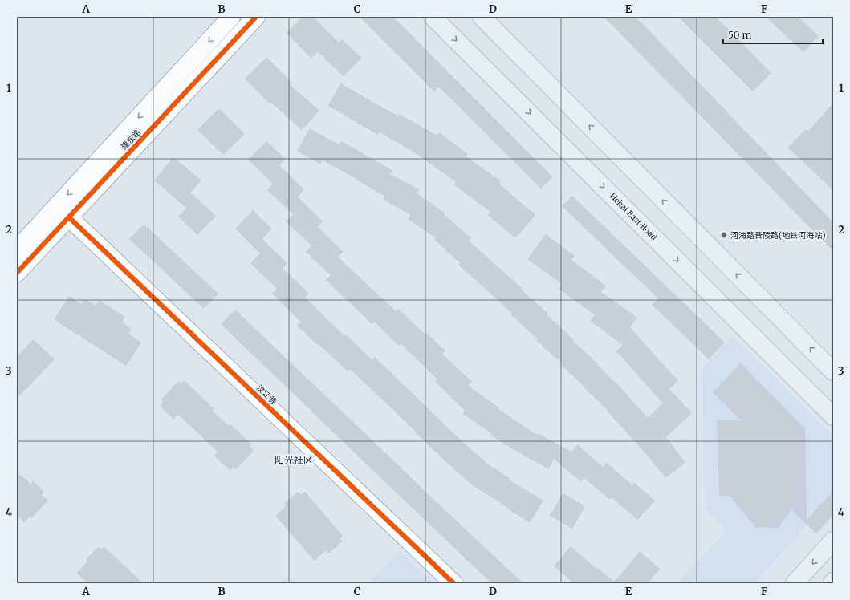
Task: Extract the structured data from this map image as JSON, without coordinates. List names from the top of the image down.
{
  "streets": {
    "main road": ["Hehai East Road"],
    "street": ["建东路", "汶江巷"]
  },
  "crossings": [
    ["建东路", "汶江巷"]
  ],
  "districts": ["阳光社区"],
  "places": {
    "transit": ["河海路晋陵路(地铁河海站)"]
  },
  "scale_bar": "50 m",
  "grid": {
    "columns": [
      "A",
      "B",
      "C",
      "D",
      "E",
      "F"
    ],
    "rows": [
      "1",
      "2",
      "3",
      "4"
    ]
  }
}
